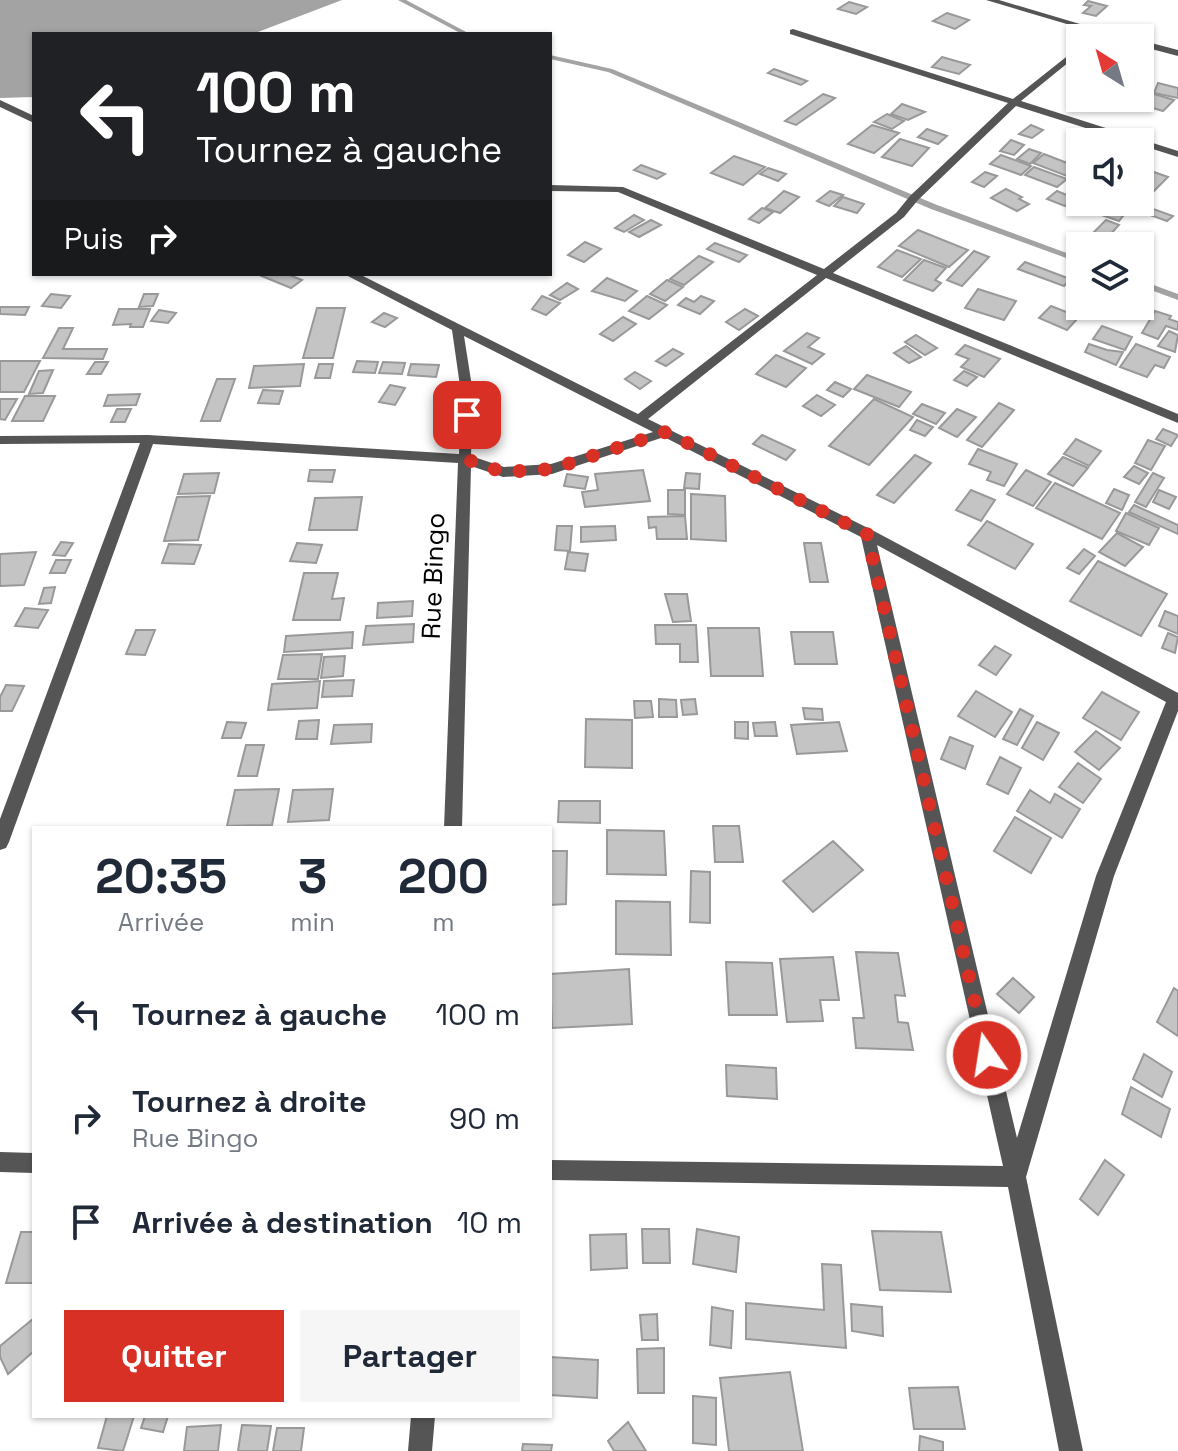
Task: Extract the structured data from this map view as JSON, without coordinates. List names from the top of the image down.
{
  "streets": {
    "street": ["Rue Bingo"]
  },
  "north": "top left",
  "page": {
    "turn": ["100 m", "Tournez à gauche"],
    "then": "Puis",
    "eta": [
      "20:35",
      "Arrivée",
      "3",
      "min",
      "200",
      "m"
    ],
    "list": [
      {
        "name": "Tournez à gauche",
        "value": "100 m"
      },
      {
        "name": "Tournez à droite",
        "note": "Rue Bingo",
        "value": "90 m"
      },
      {
        "name": "Arrivée à destination",
        "value": "10 m"
      }
    ],
    "buttons": ["Quitter", "Partager"]
  }
}
